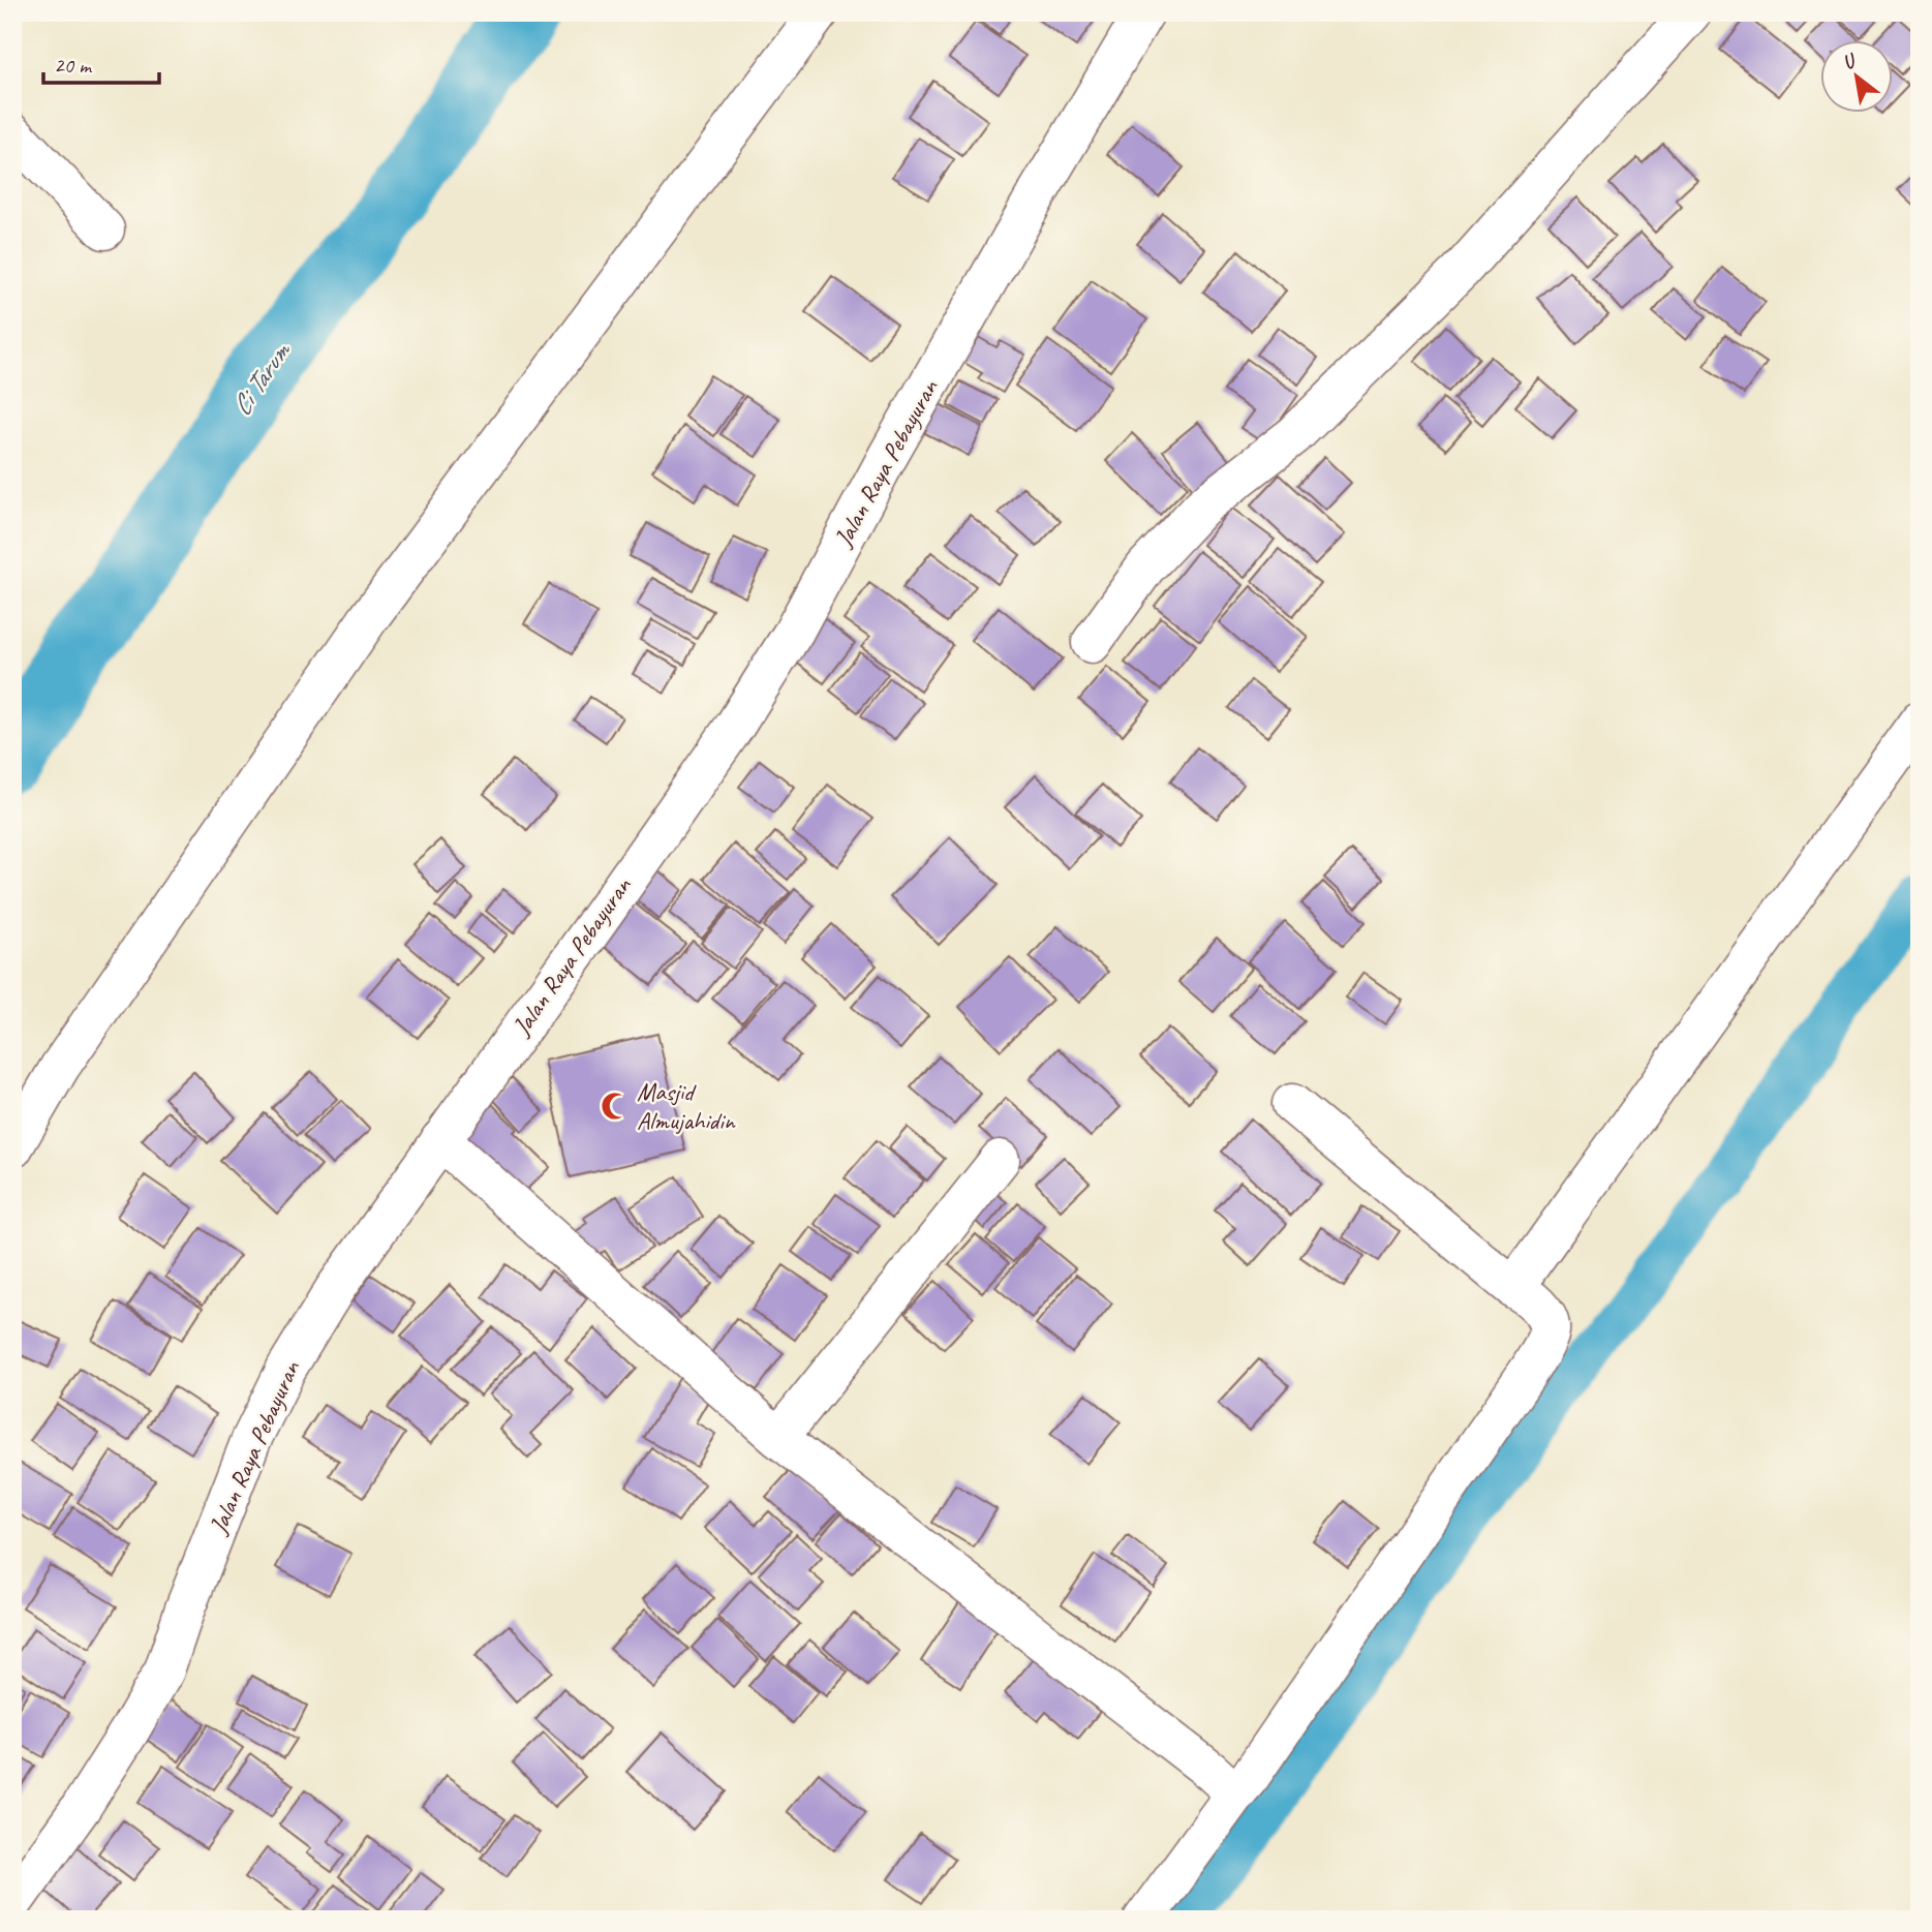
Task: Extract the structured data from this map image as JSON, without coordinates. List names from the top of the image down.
{
  "streets": {
    "street": ["Jalan Raya Pebayuran"]
  },
  "water": ["Ci Tarum"],
  "places": {
    "mosque": ["Masjid Almujahidin"]
  },
  "scale_bar": "20 m",
  "north": "top left"
}
